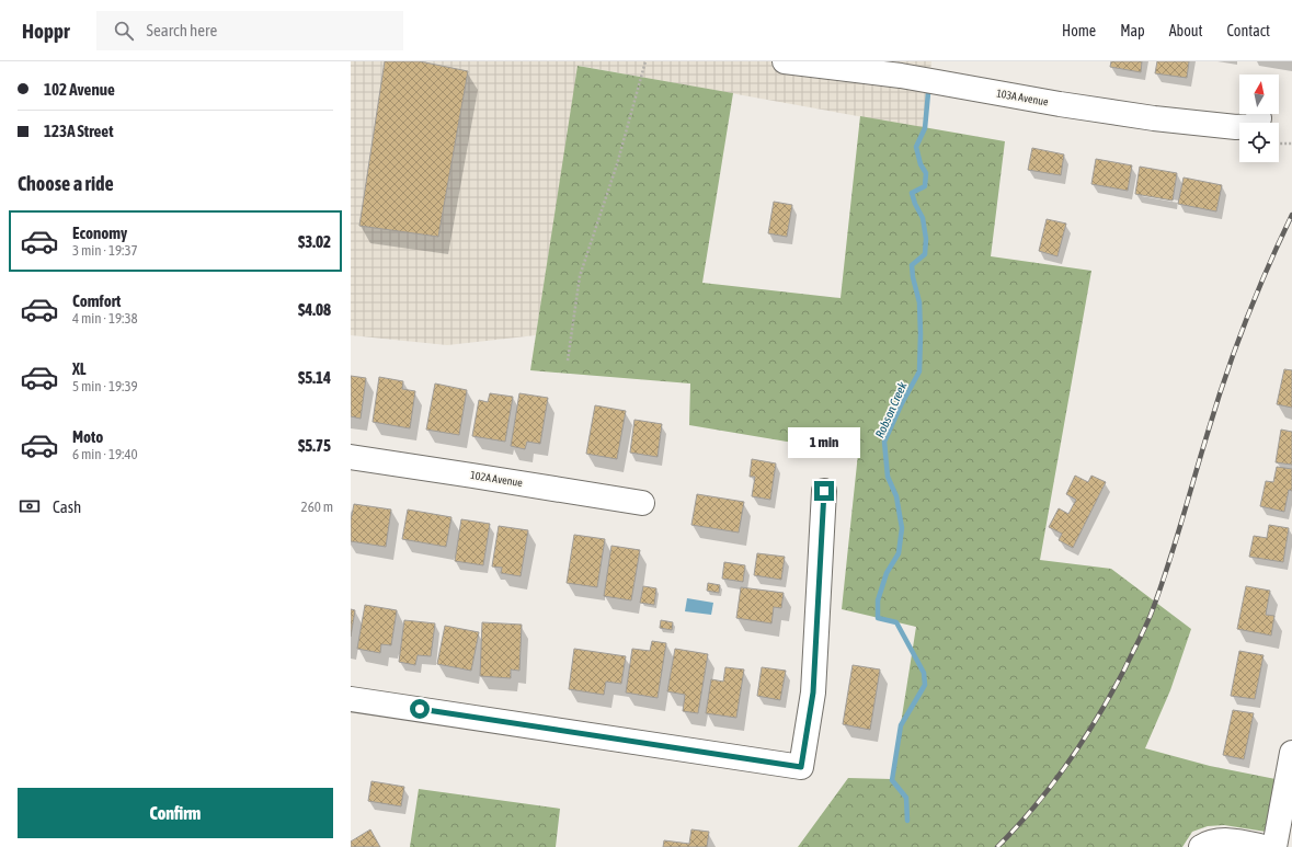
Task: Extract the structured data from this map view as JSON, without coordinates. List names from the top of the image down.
{
  "streets": {
    "street": ["103A Avenue", "102A Avenue"]
  },
  "water": ["Robson Creek"],
  "north": "top",
  "page": {
    "header": "Hoppr",
    "search": "Search here",
    "nav": [
      "Home",
      "Map",
      "About",
      "Contact"
    ],
    "banner": ["102 Avenue", "123A Street"],
    "heading": "Choose a ride",
    "list": [
      {
        "name": "Economy",
        "note": "3 min · 19:37",
        "value": "$3.02"
      },
      {
        "name": "Comfort",
        "note": "4 min · 19:38",
        "value": "$4.08"
      },
      {
        "name": "XL",
        "note": "5 min · 19:39",
        "value": "$5.14"
      },
      {
        "name": "Moto",
        "note": "6 min · 19:40",
        "value": "$5.75"
      }
    ],
    "bubble": "1 min",
    "pay": ["Cash", "260 m"],
    "buttons": "Confirm"
  }
}
